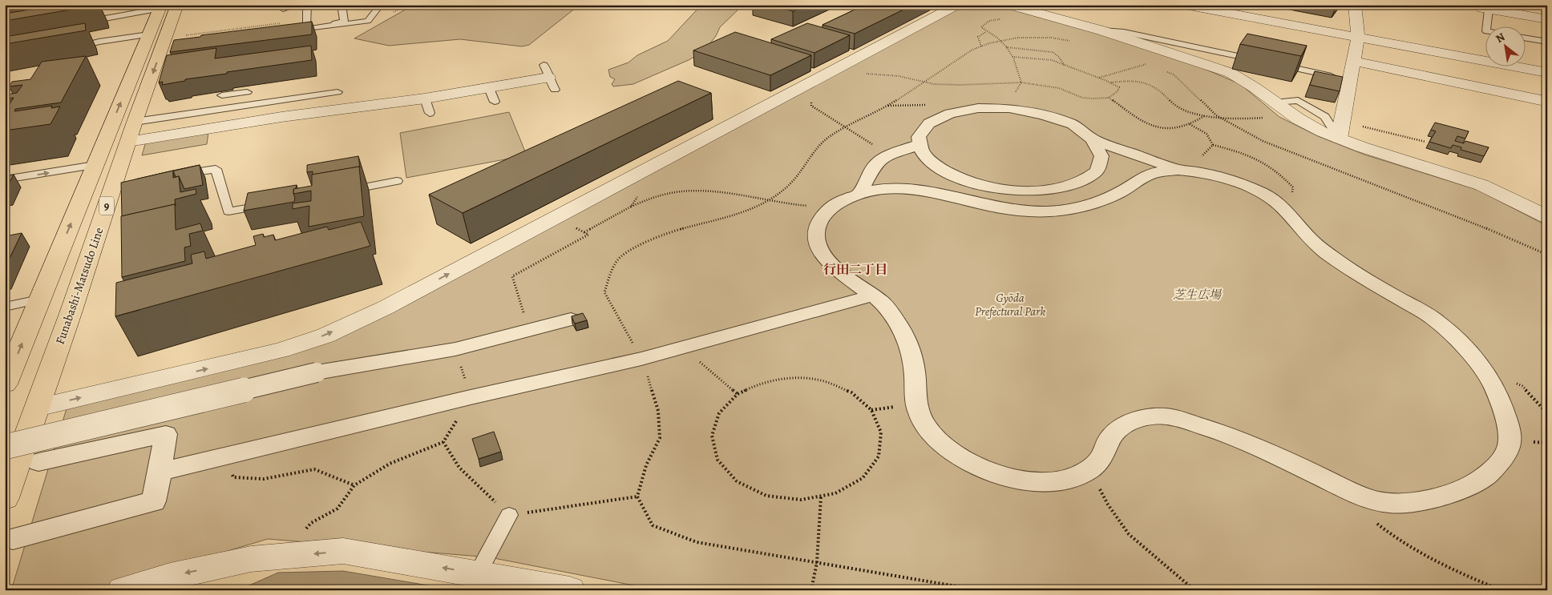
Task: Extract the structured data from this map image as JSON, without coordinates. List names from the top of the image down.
{
  "streets": {
    "main road": ["9", "Funabashi-Matsudo Line"]
  },
  "districts": ["行田二丁目"],
  "parks": ["芝生広場", "Gyōda Prefectural Park"],
  "north": "top left"
}
